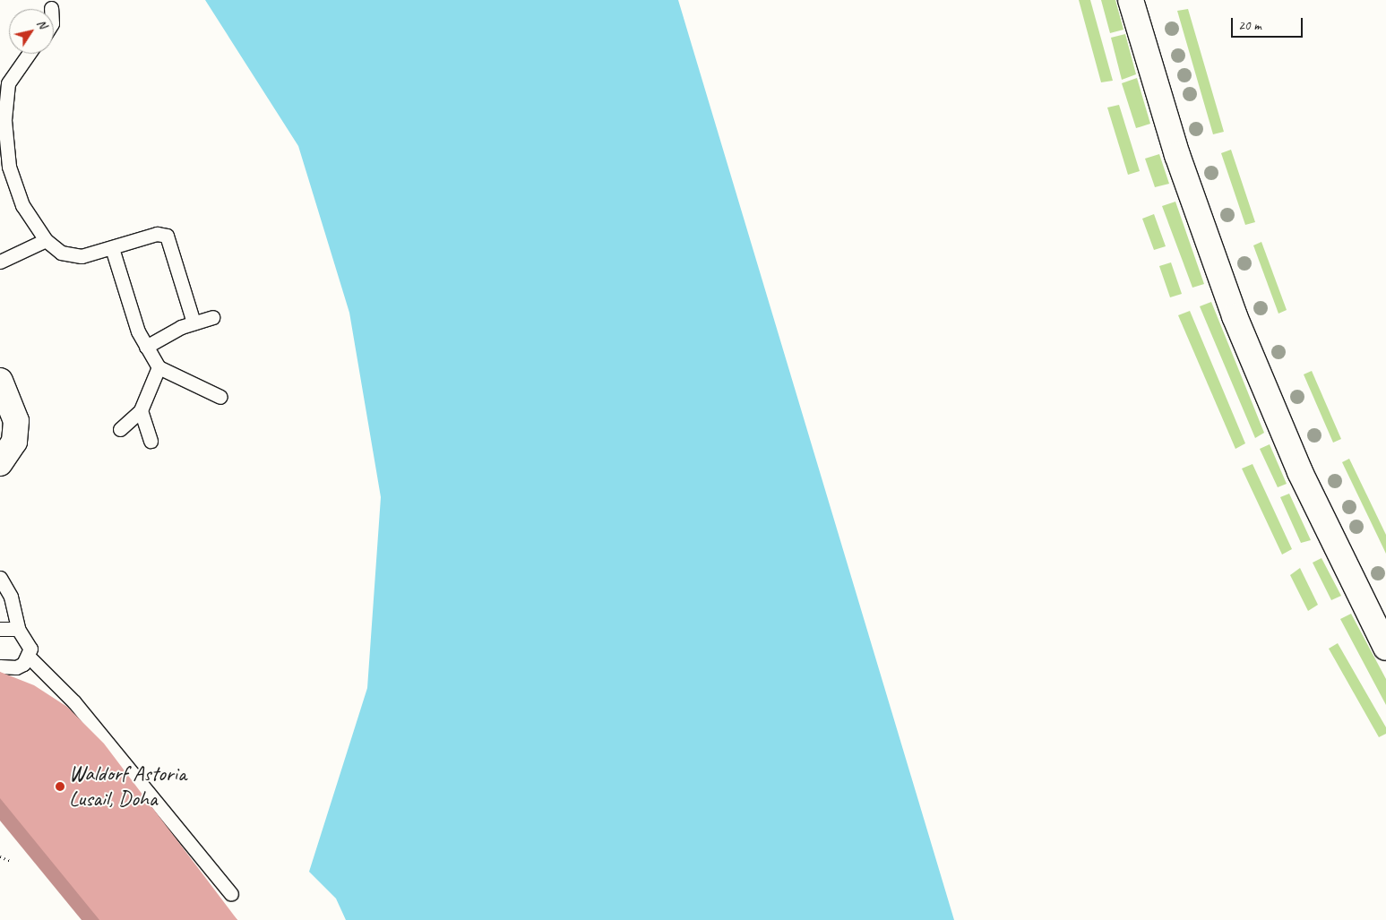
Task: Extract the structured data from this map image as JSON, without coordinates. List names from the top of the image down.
{
  "places": ["Waldorf Astoria Lusail, Doha"],
  "scale_bar": "20 m",
  "north": "top right"
}
